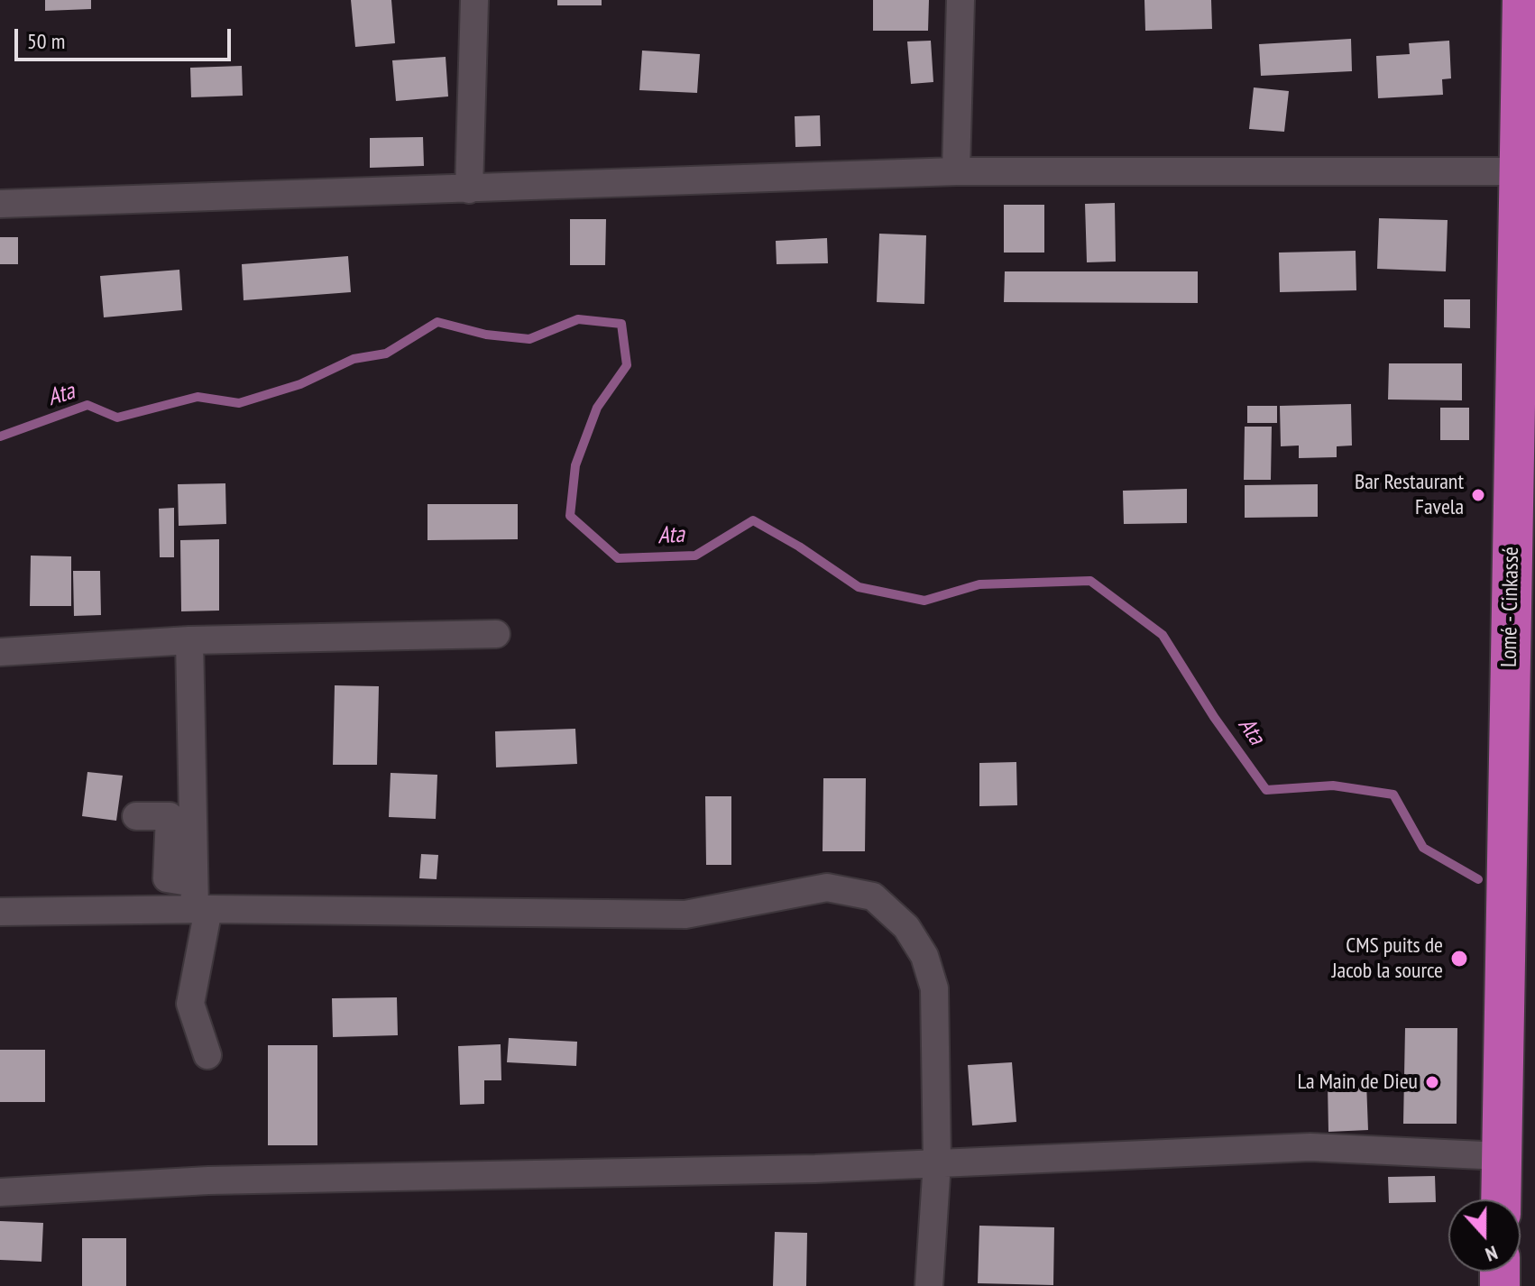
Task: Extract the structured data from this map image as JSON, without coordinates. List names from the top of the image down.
{
  "streets": {
    "highway": ["Lomé - Cinkassé"]
  },
  "water": ["Ata"],
  "places": ["Bar Restaurant Favela", "CMS puits de Jacob la source", "La Main de Dieu"],
  "scale_bar": "50 m",
  "north": "bottom"
}
